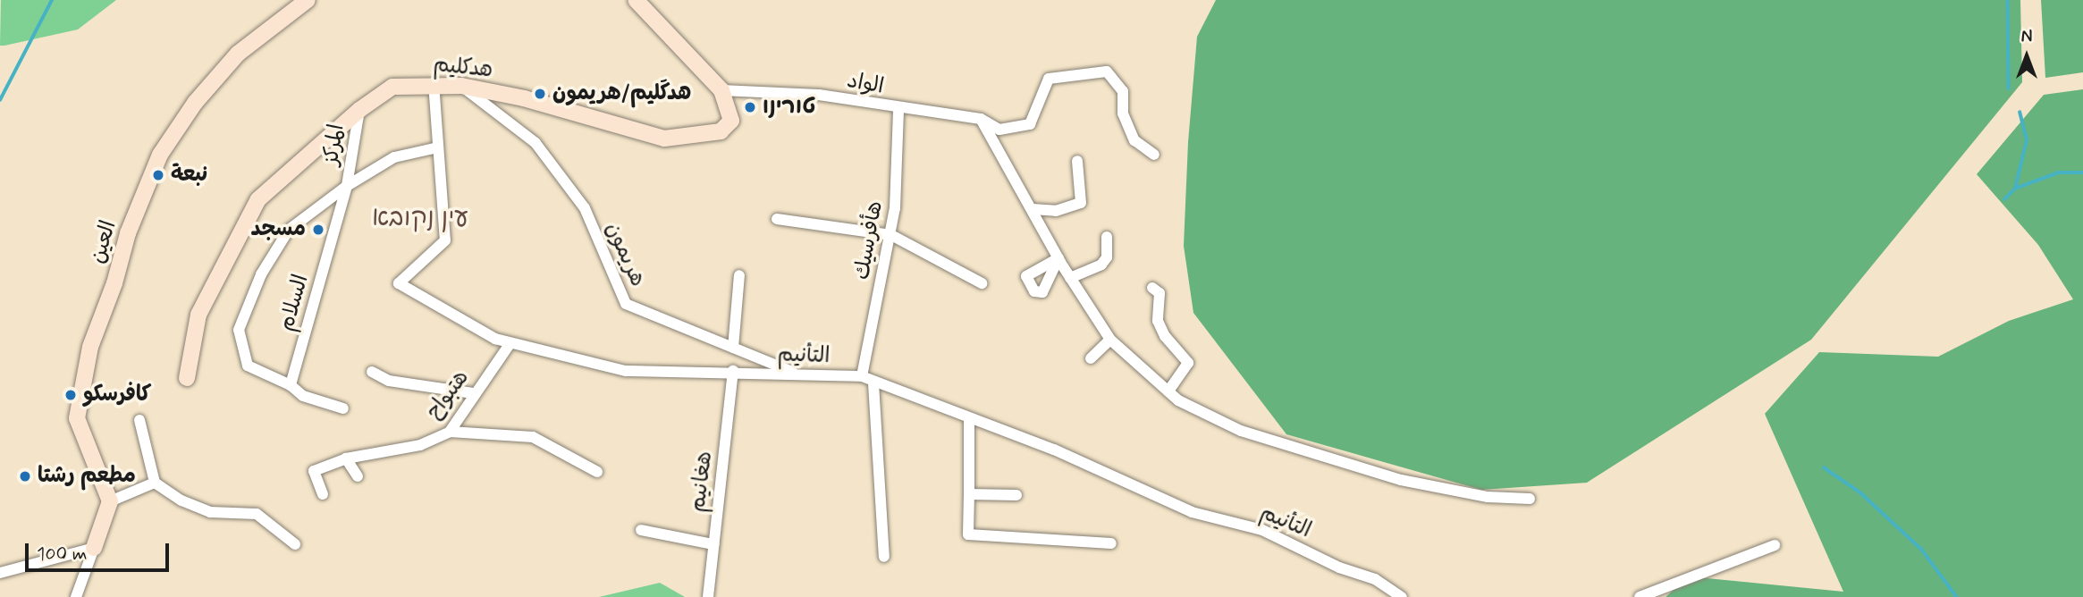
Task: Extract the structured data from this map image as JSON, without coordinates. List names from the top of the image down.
{
  "streets": {
    "street": [
      "هدكليم",
      "الواد",
      "المركز",
      "هأفرسيك",
      "العين",
      "هريمون",
      "السلام",
      "التأنيم",
      "هتبواح",
      "هغانيم"
    ]
  },
  "crossings": [
    ["هدكليم", "الواد"],
    ["هدكليم", "المركز"],
    ["هدكليم", "هريمون"],
    ["هدكليم", "التأنيم"],
    ["الواد", "هأفرسيك"],
    ["المركز", "السلام"],
    ["هأفرسيك", "التأنيم"],
    ["هريمون", "التأنيم"],
    ["التأنيم", "هتبواح"],
    ["التأنيم", "هغانيم"]
  ],
  "districts": ["עין נקובא"],
  "places": [
    "هدكَليم/هريمون",
    "טורינו",
    "نبعة",
    "مسجد",
    "كافرسكو",
    "مطعم رشتا"
  ],
  "scale_bar": "100 m",
  "north": "top"
}
